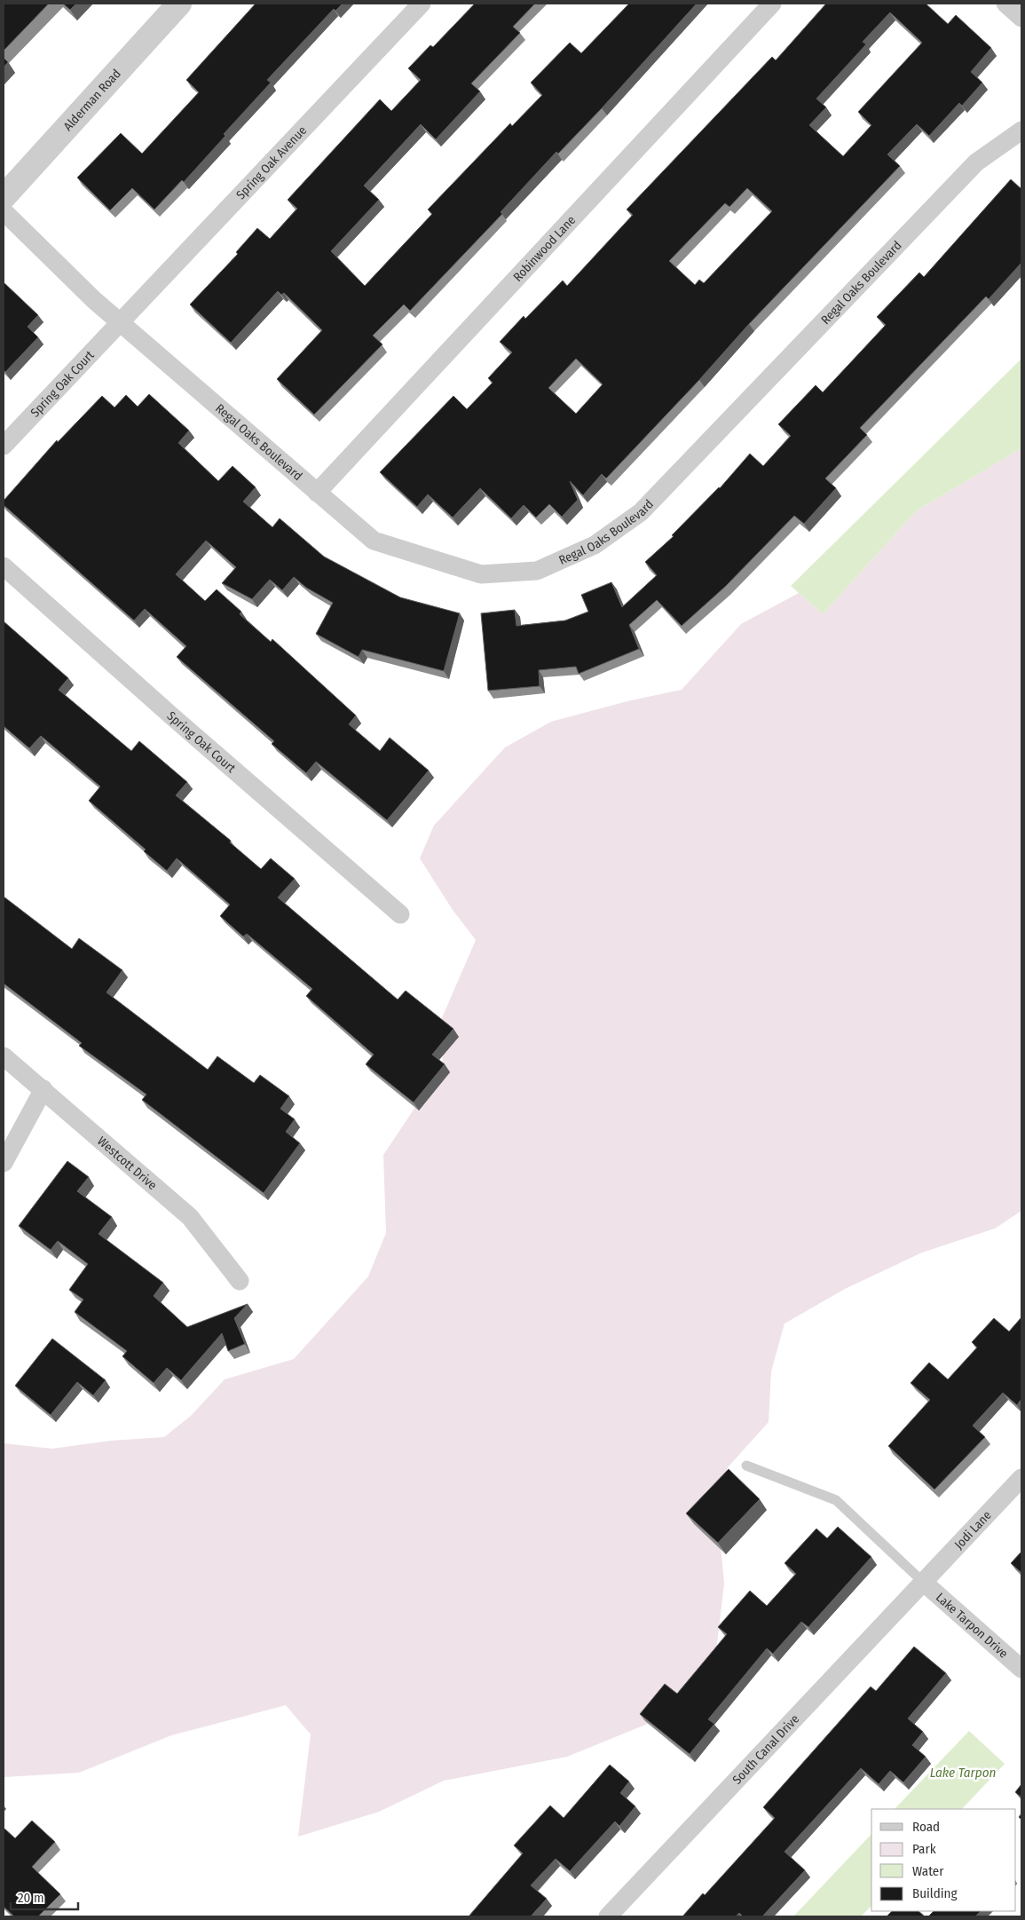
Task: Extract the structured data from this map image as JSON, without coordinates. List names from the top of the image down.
{
  "streets": {
    "street": [
      "Alderman Road",
      "Spring Oak Avenue",
      "Robinwood Lane",
      "Regal Oaks Boulevard",
      "Spring Oak Court",
      "Westcott Drive",
      "Jodi Lane",
      "Lake Tarpon Drive",
      "South Canal Drive"
    ]
  },
  "crossings": [
    ["Spring Oak Avenue", "Regal Oaks Boulevard"],
    ["Spring Oak Avenue", "Spring Oak Court"],
    ["Robinwood Lane", "Regal Oaks Boulevard"],
    ["Regal Oaks Boulevard", "Spring Oak Court"],
    ["Jodi Lane", "Lake Tarpon Drive"],
    ["Jodi Lane", "South Canal Drive"],
    ["Lake Tarpon Drive", "South Canal Drive"]
  ],
  "water": ["Lake Tarpon"],
  "legend": [
    "Road",
    "Park",
    "Water",
    "Building"
  ],
  "scale_bar": "20 m"
}
